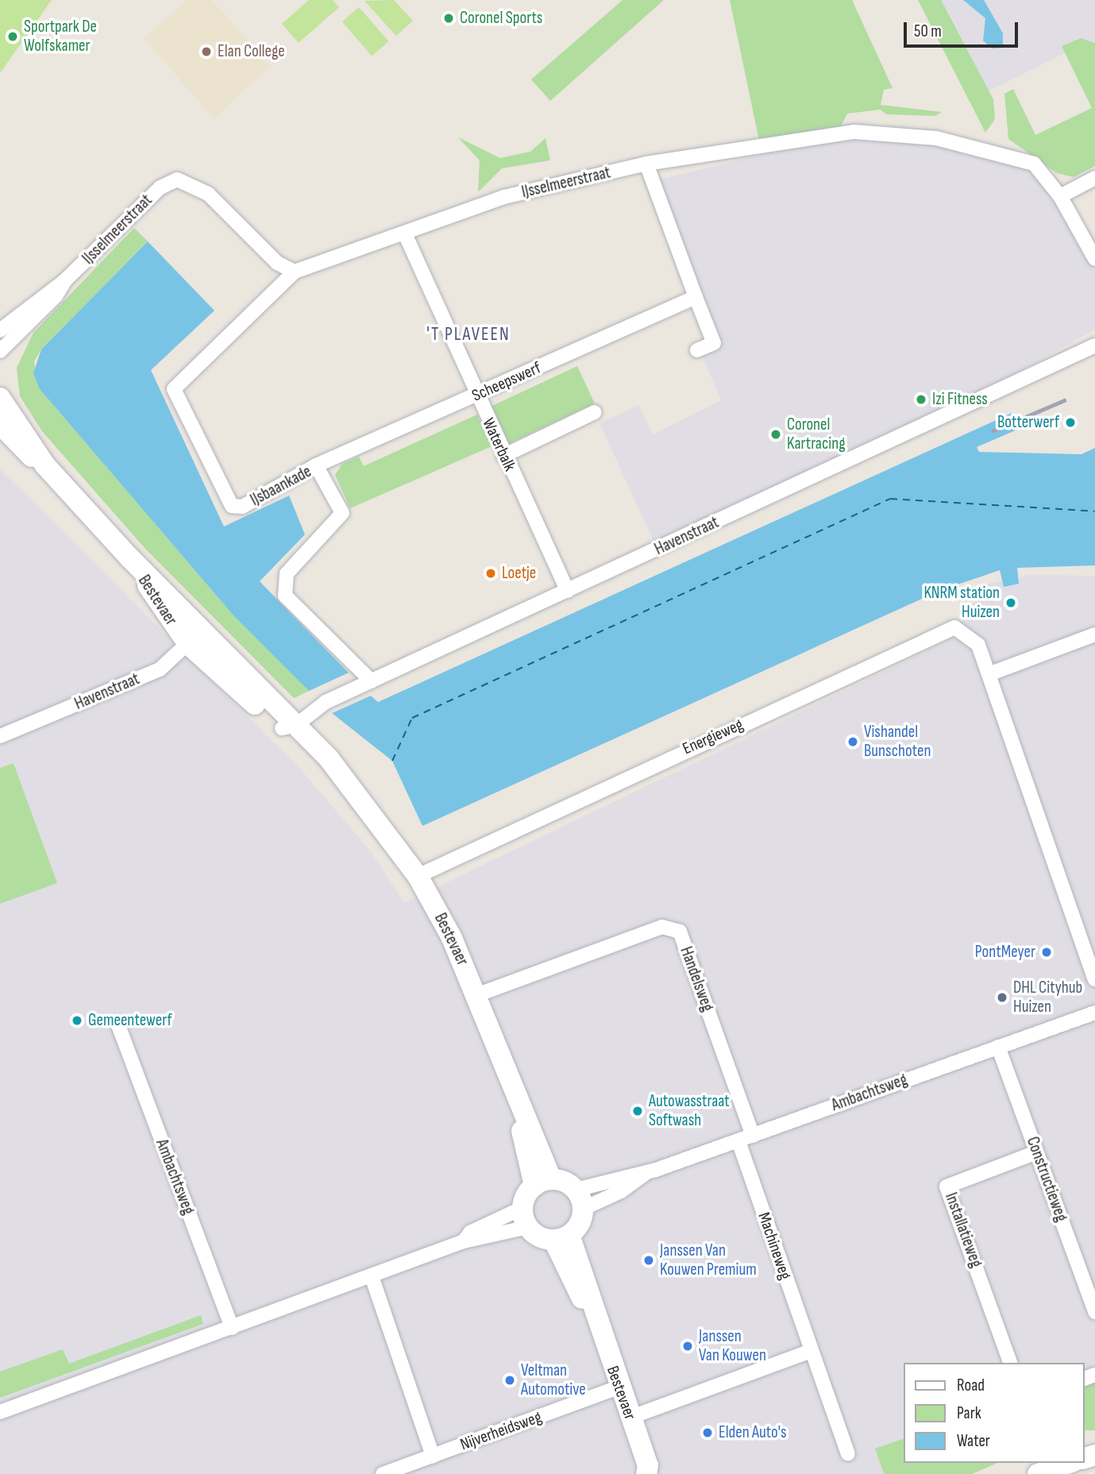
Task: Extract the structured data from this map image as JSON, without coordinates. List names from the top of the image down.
{
  "streets": {
    "street": [
      "IJsselmeerstraat",
      "Scheepswerf",
      "Waterbalk",
      "IJsbaankade",
      "Havenstraat",
      "Bestevaer",
      "Energieweg",
      "Handelsweg",
      "Ambachtsweg",
      "Constructieweg",
      "Installatieweg",
      "Machineweg",
      "Nijverheidsweg"
    ]
  },
  "crossings": [
    ["IJsselmeerstraat", "Waterbalk"],
    ["IJsselmeerstraat", "IJsbaankade"],
    ["Scheepswerf", "Waterbalk"],
    ["Scheepswerf", "IJsbaankade"],
    ["Waterbalk", "Havenstraat"],
    ["IJsbaankade", "Havenstraat"],
    ["Havenstraat", "Bestevaer"],
    ["Bestevaer", "Energieweg"],
    ["Bestevaer", "Handelsweg"],
    ["Bestevaer", "Nijverheidsweg"],
    ["Handelsweg", "Ambachtsweg"],
    ["Ambachtsweg", "Constructieweg"],
    ["Ambachtsweg", "Machineweg"],
    ["Constructieweg", "Installatieweg"]
  ],
  "districts": ["'T PLAVEEN"],
  "places": [
    "Coronel Sports",
    "Sportpark De Wolfskamer",
    "Elan College",
    "Izi Fitness",
    "Botterwerf",
    "Coronel Kartracing",
    "Loetje",
    "KNRM station Huizen",
    "Vishandel Bunschoten",
    "PontMeyer",
    "DHL Cityhub Huizen",
    "Gemeentewerf",
    "Autowasstraat Softwash",
    "Janssen Van Kouwen Premium",
    "Janssen Van Kouwen",
    "Veltman Automotive",
    "Elden Auto's"
  ],
  "legend": ["Road", "Park", "Water"],
  "scale_bar": "50 m"
}
